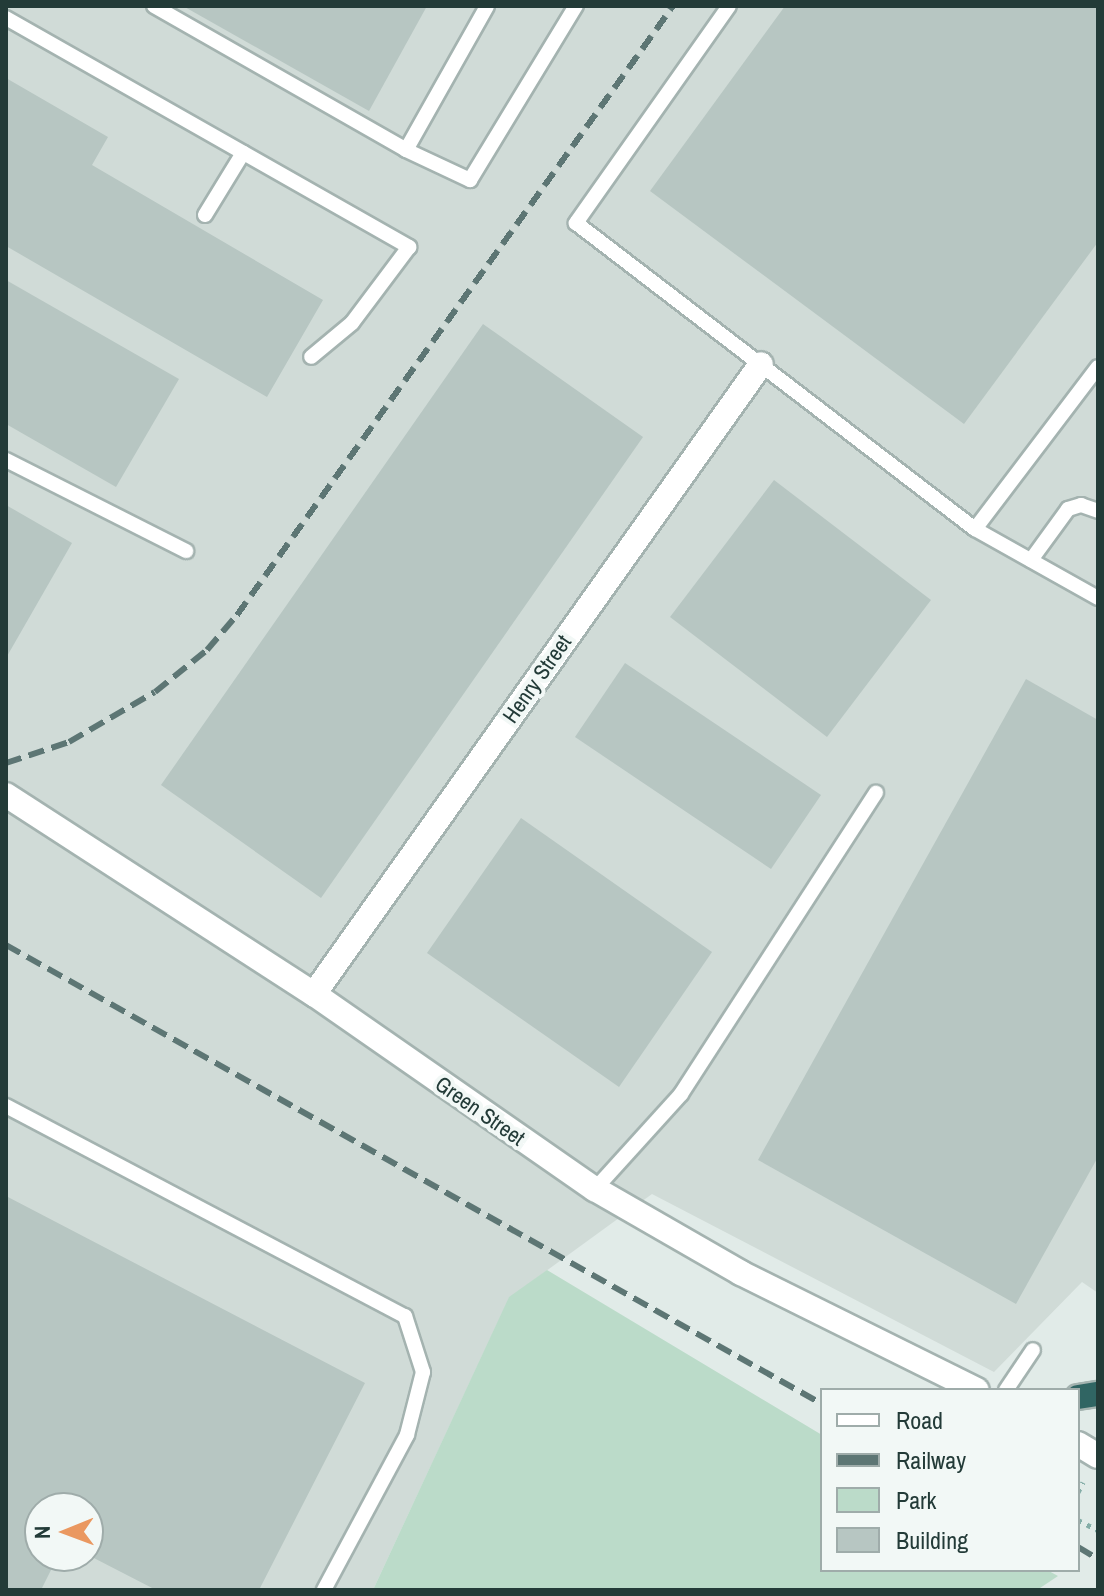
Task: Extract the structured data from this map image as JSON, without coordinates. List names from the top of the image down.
{
  "streets": {
    "street": ["Henry Street", "Green Street"]
  },
  "crossings": [
    ["Henry Street", "Green Street"]
  ],
  "legend": [
    "Road",
    "Railway",
    "Park",
    "Building"
  ],
  "north": "left"
}
